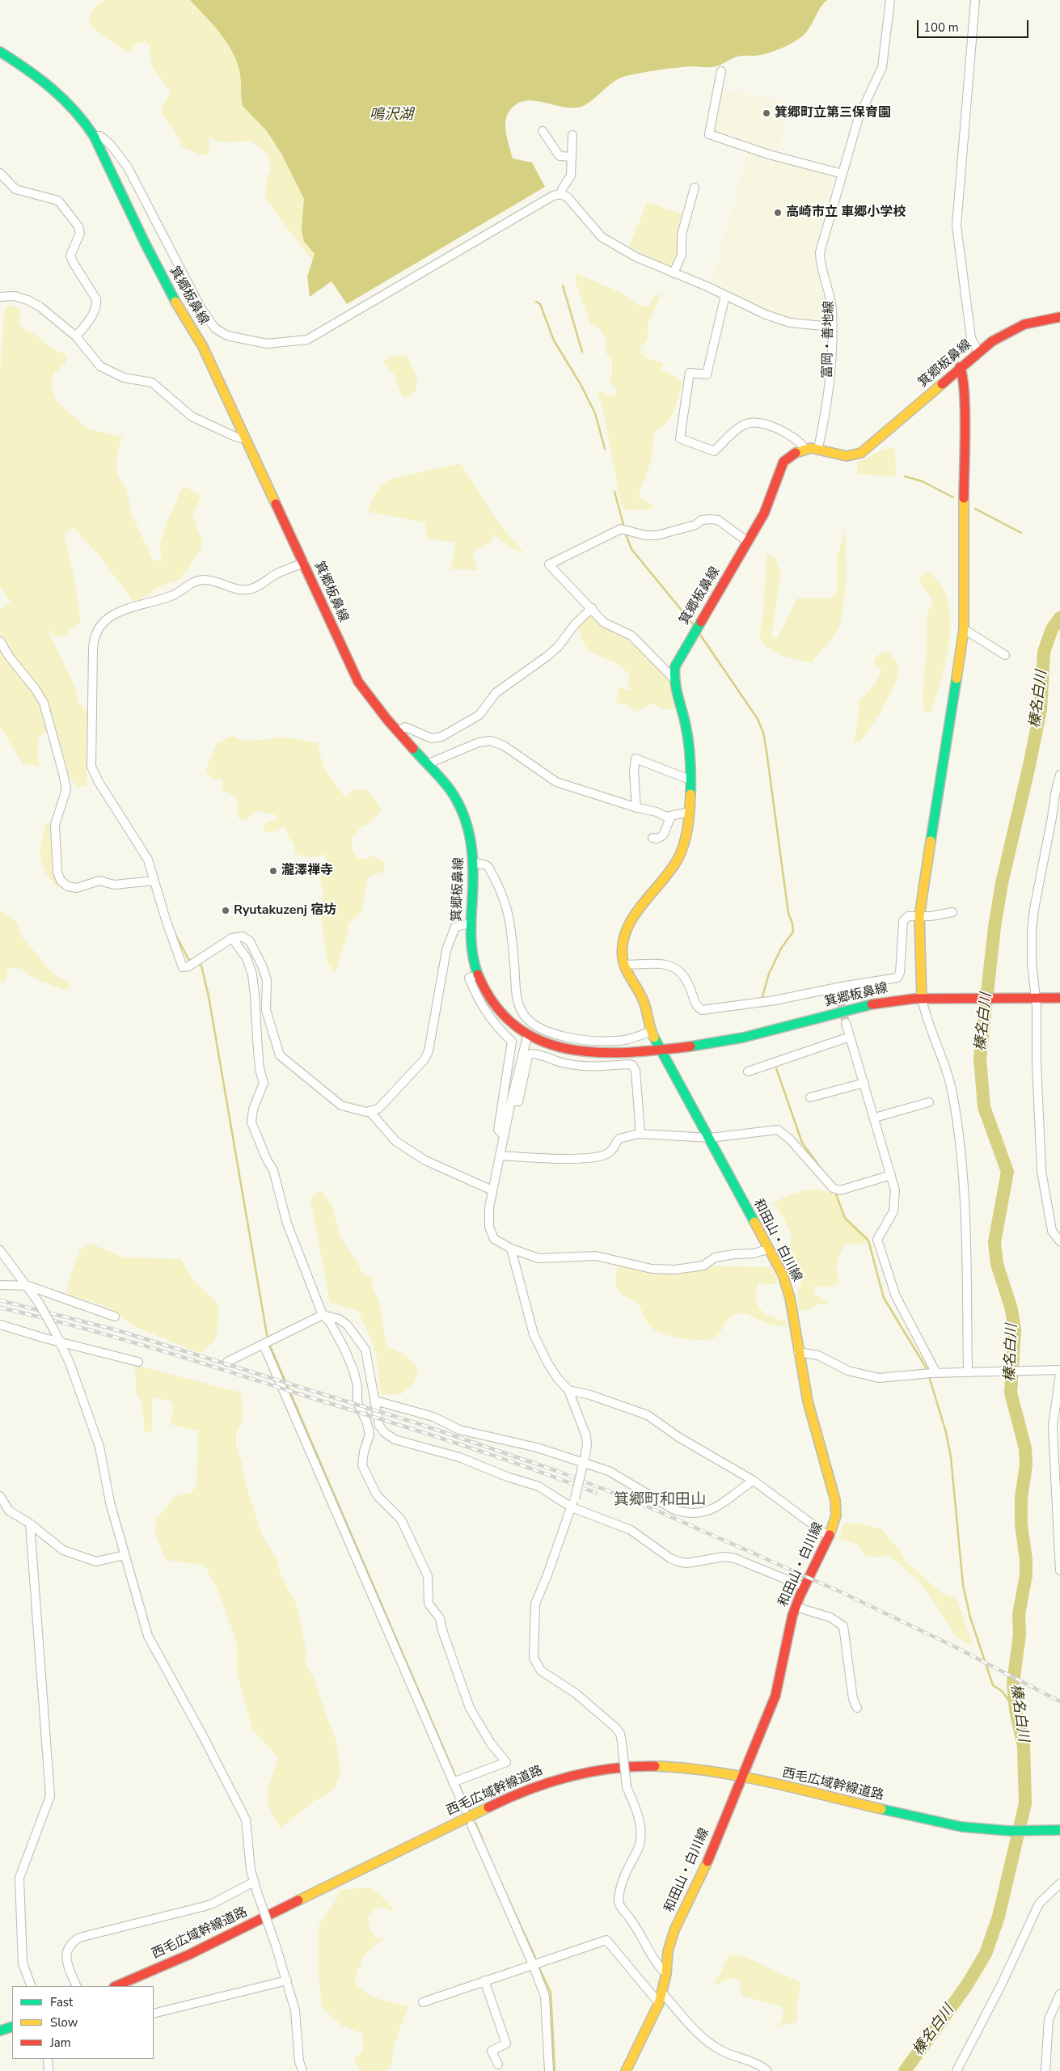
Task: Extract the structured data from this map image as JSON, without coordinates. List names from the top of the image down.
{
  "streets": {
    "main road": ["箕郷板鼻線", "和田山・白川線", "西毛広域幹線道路"],
    "street": ["富岡・善地線"]
  },
  "crossings": [
    ["箕郷板鼻線", "富岡・善地線"],
    ["箕郷板鼻線", "和田山・白川線"],
    ["和田山・白川線", "西毛広域幹線道路"]
  ],
  "districts": ["箕郷町和田山"],
  "water": ["鳴沢湖", "榛名白川"],
  "places": [
    "箕郷町立第三保育園",
    "高崎市立 車郷小学校",
    "瀧澤禅寺",
    "Ryutakuzenj 宿坊"
  ],
  "legend": ["Fast", "Slow", "Jam"],
  "scale_bar": "100 m"
}
